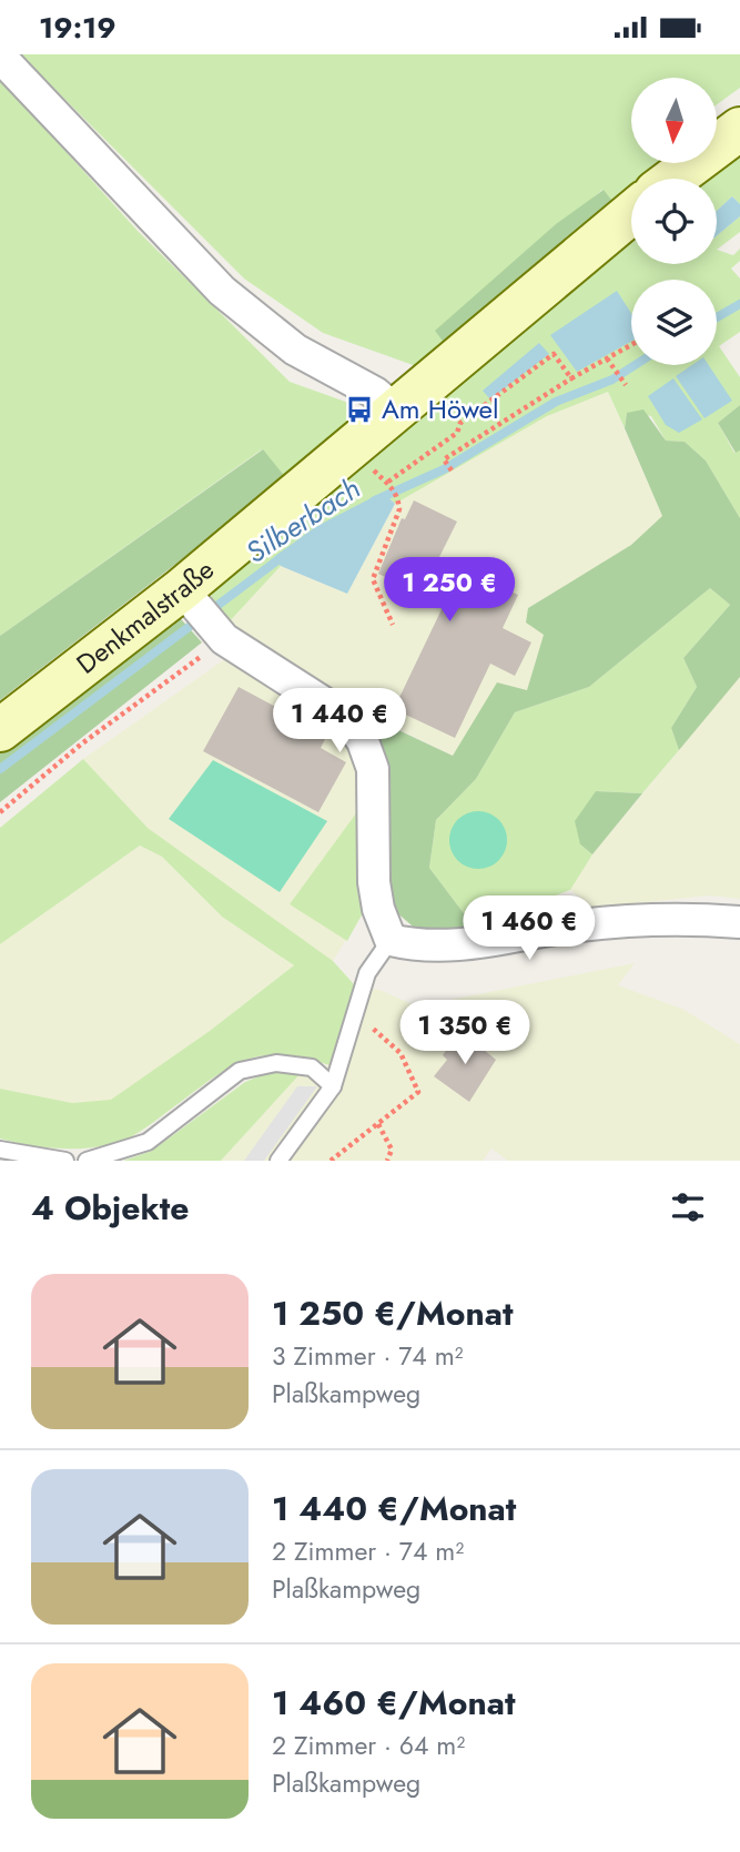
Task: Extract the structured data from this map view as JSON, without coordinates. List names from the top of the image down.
{
  "streets": {
    "main road": ["Denkmalstraße"]
  },
  "water": ["Silberbach"],
  "places": {
    "bus stop": ["Am Höwel"]
  },
  "north": "bottom",
  "page": {
    "status": "19:19",
    "price": [
      "1 250 €",
      "1 440 €",
      "1 460 €",
      "1 350 €"
    ],
    "heading": "4 Objekte",
    "list": [
      {
        "name": "1 250 €/Monat",
        "note": "3 Zimmer · 74 m² · Plaßkampweg"
      },
      {
        "name": "1 440 €/Monat",
        "note": "2 Zimmer · 74 m² · Plaßkampweg"
      },
      {
        "name": "1 460 €/Monat",
        "note": "2 Zimmer · 64 m² · Plaßkampweg"
      }
    ]
  }
}
